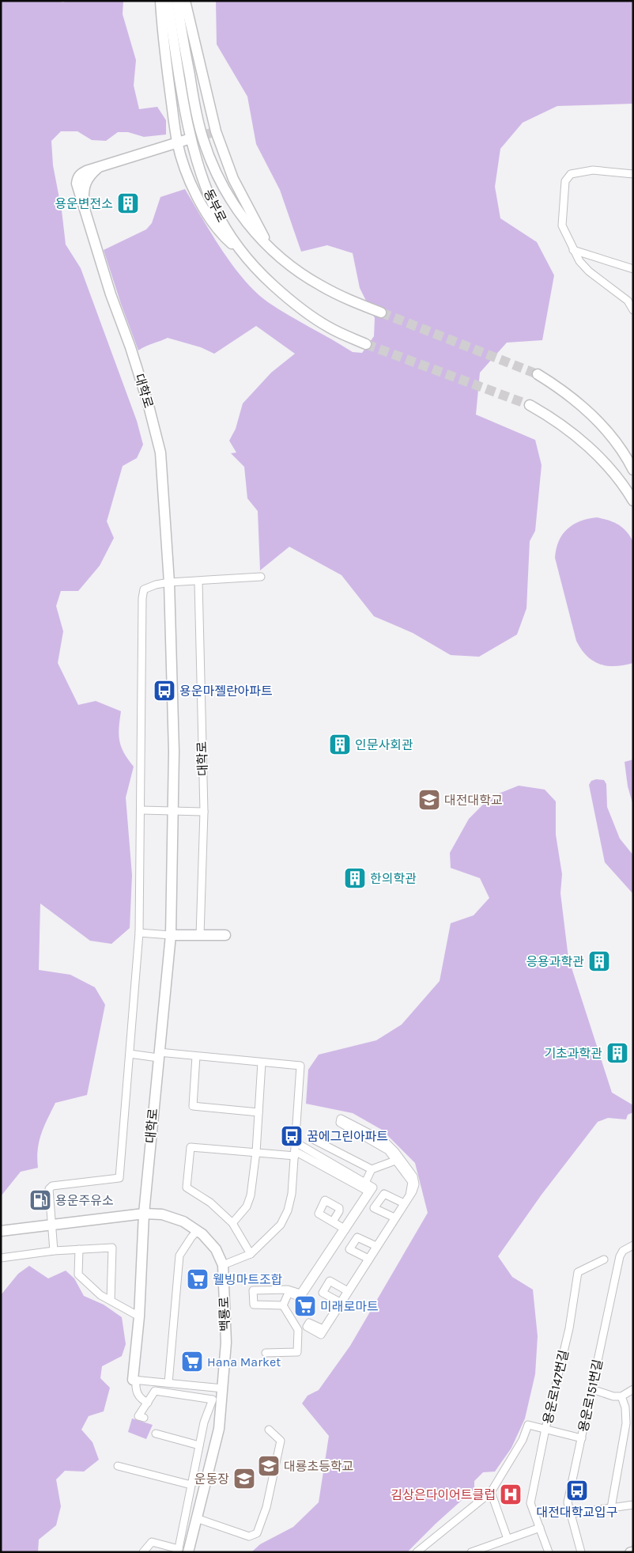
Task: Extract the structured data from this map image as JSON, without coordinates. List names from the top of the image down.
{
  "streets": {
    "main road": ["동부로", "대학로", "백룡로"],
    "street": ["용운로147번길", "용운로151번길"]
  },
  "crossings": [
    ["대학로", "백룡로"]
  ],
  "places": {
    "building": [
      "용운변전소",
      "인문사회관",
      "한의학관",
      "응용과학관",
      "기초과학관"
    ],
    "bus stop": ["용운마젤란아파트", "꿈에그린아파트", "대전대학교입구"],
    "school or university": ["대전대학교", "대룡초등학교", "운동장"],
    "fuel station": ["용운주유소"],
    "supermarket": ["웰빙마트조합", "미래로마트", "Hana Market"],
    "hospital": ["김상은다이어트클럽"]
  }
}
